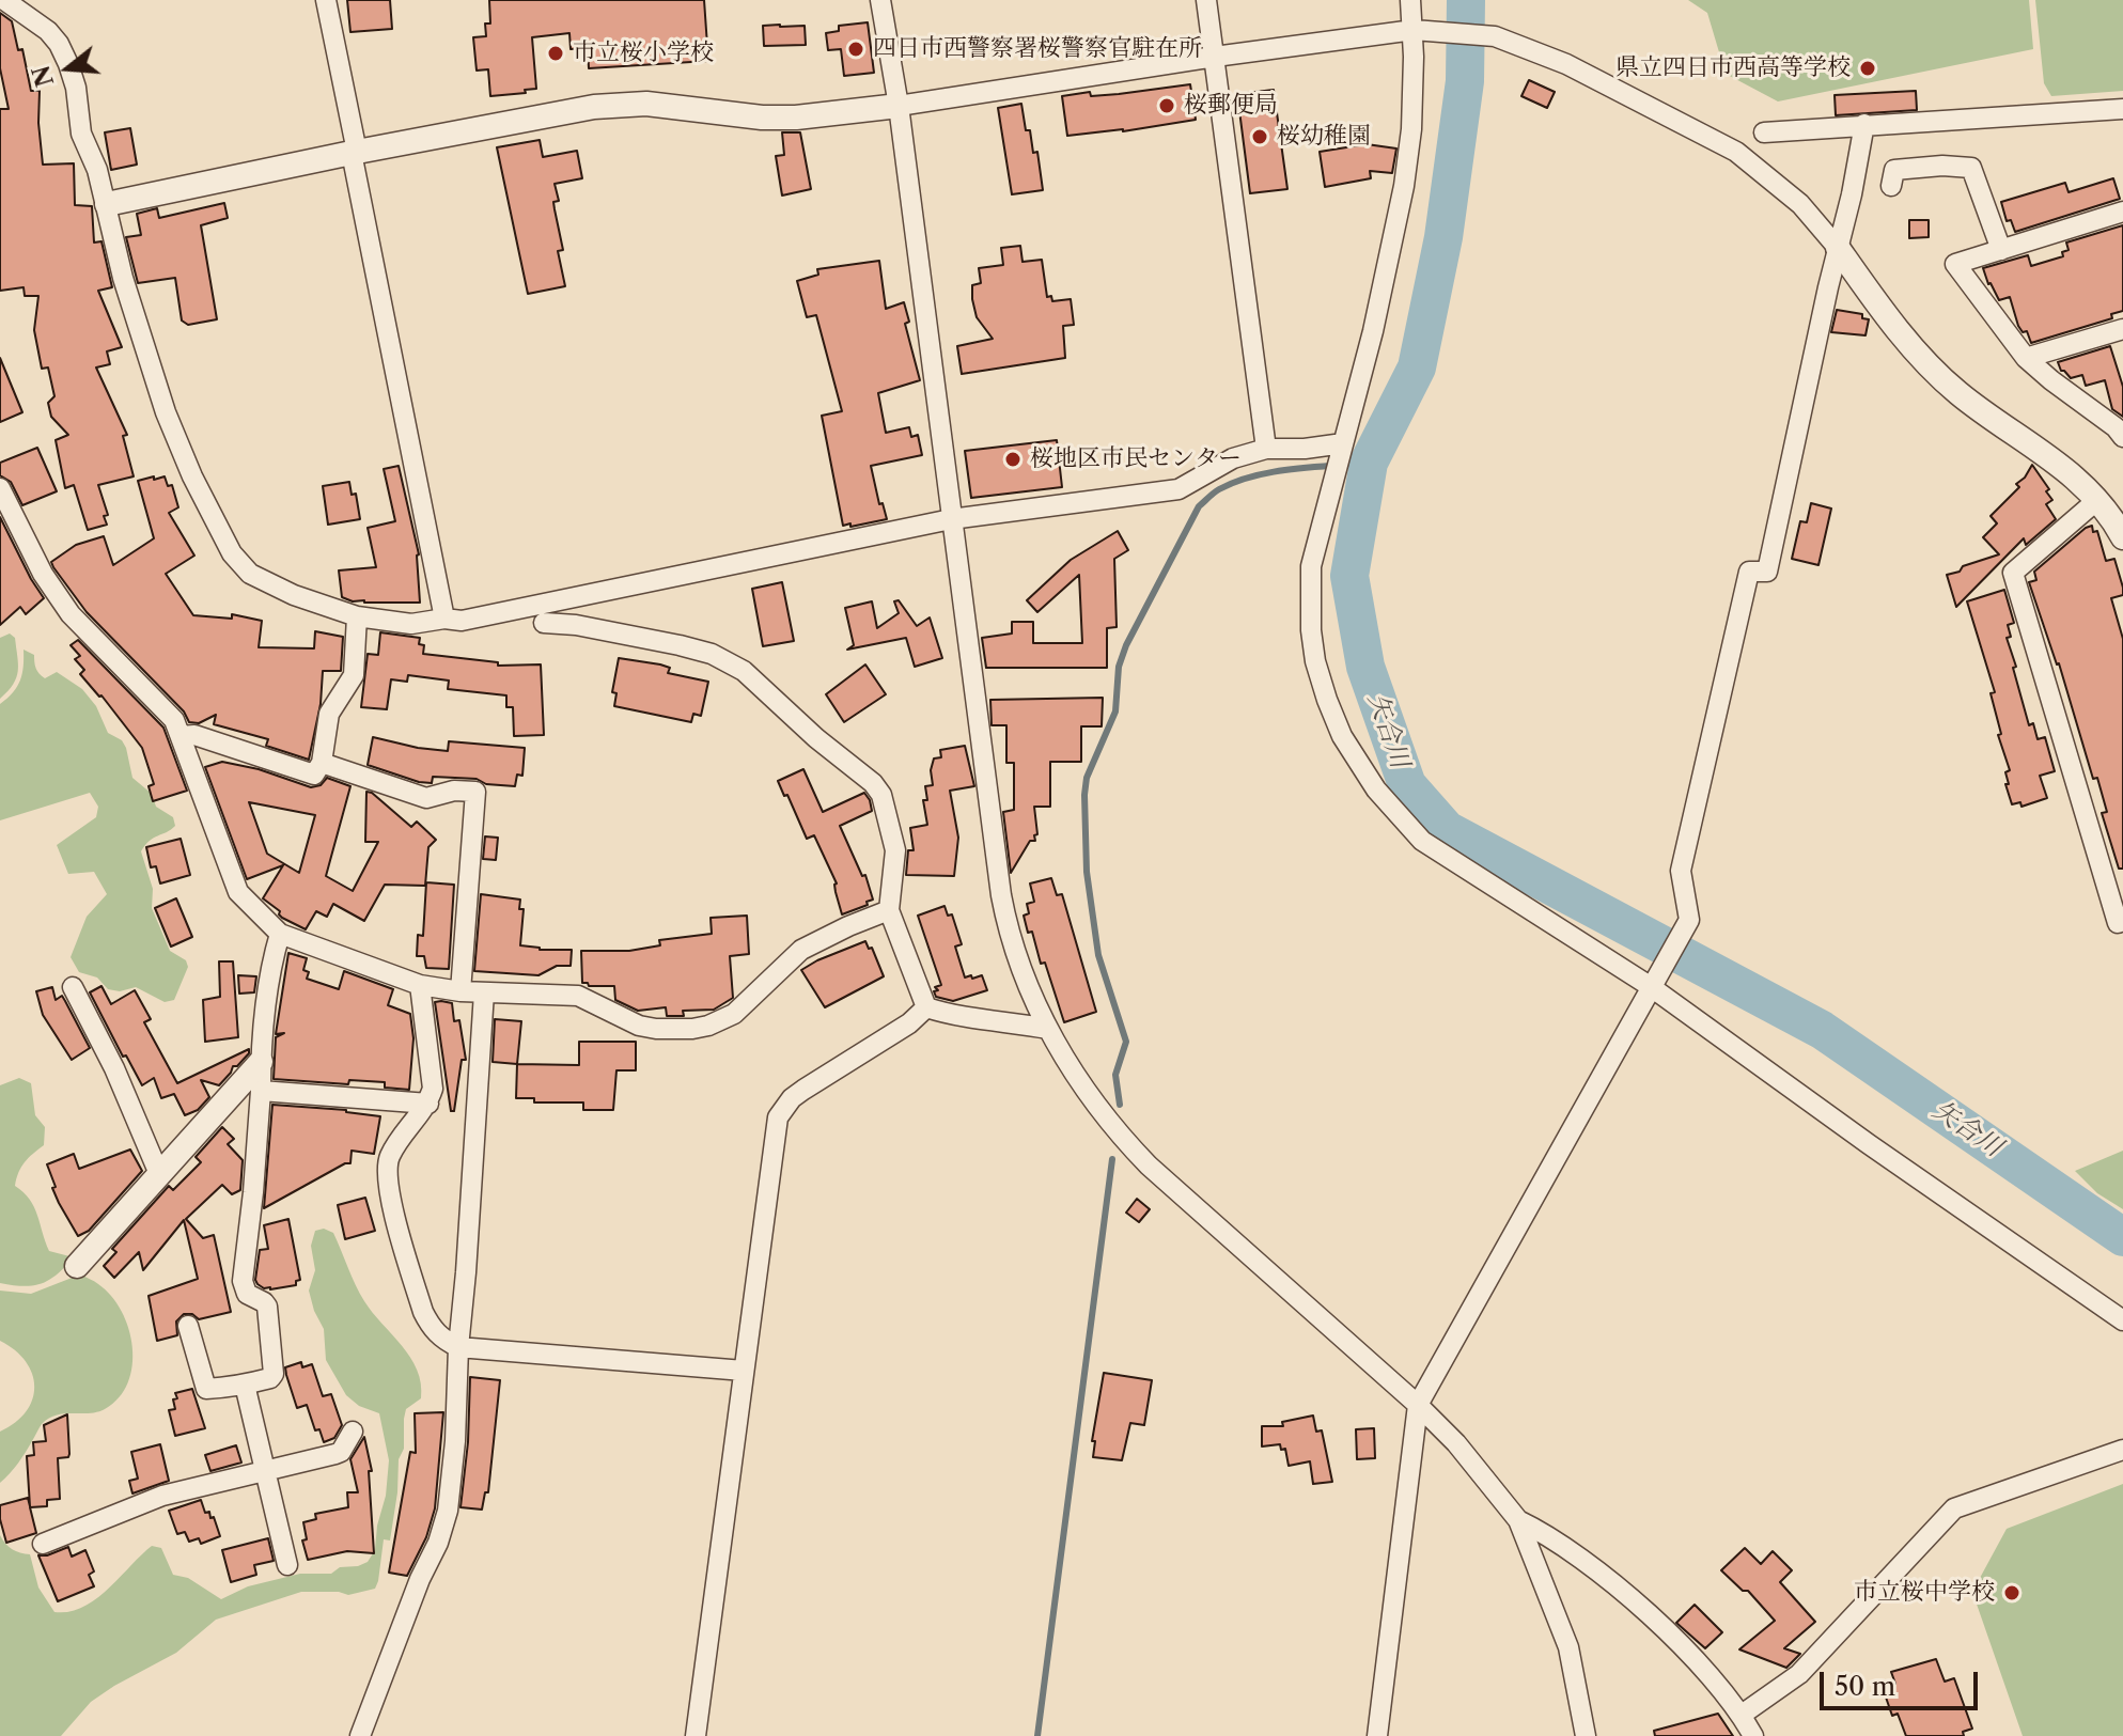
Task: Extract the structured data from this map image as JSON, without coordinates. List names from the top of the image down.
{
  "water": ["矢合川"],
  "places": [
    "四日市西警察署桜警察官駐在所",
    "市立桜小学校",
    "県立四日市西高等学校",
    "桜郵便局",
    "桜幼稚園",
    "桜地区市民センター",
    "市立桜中学校"
  ],
  "scale_bar": "50 m",
  "north": "left"
}
